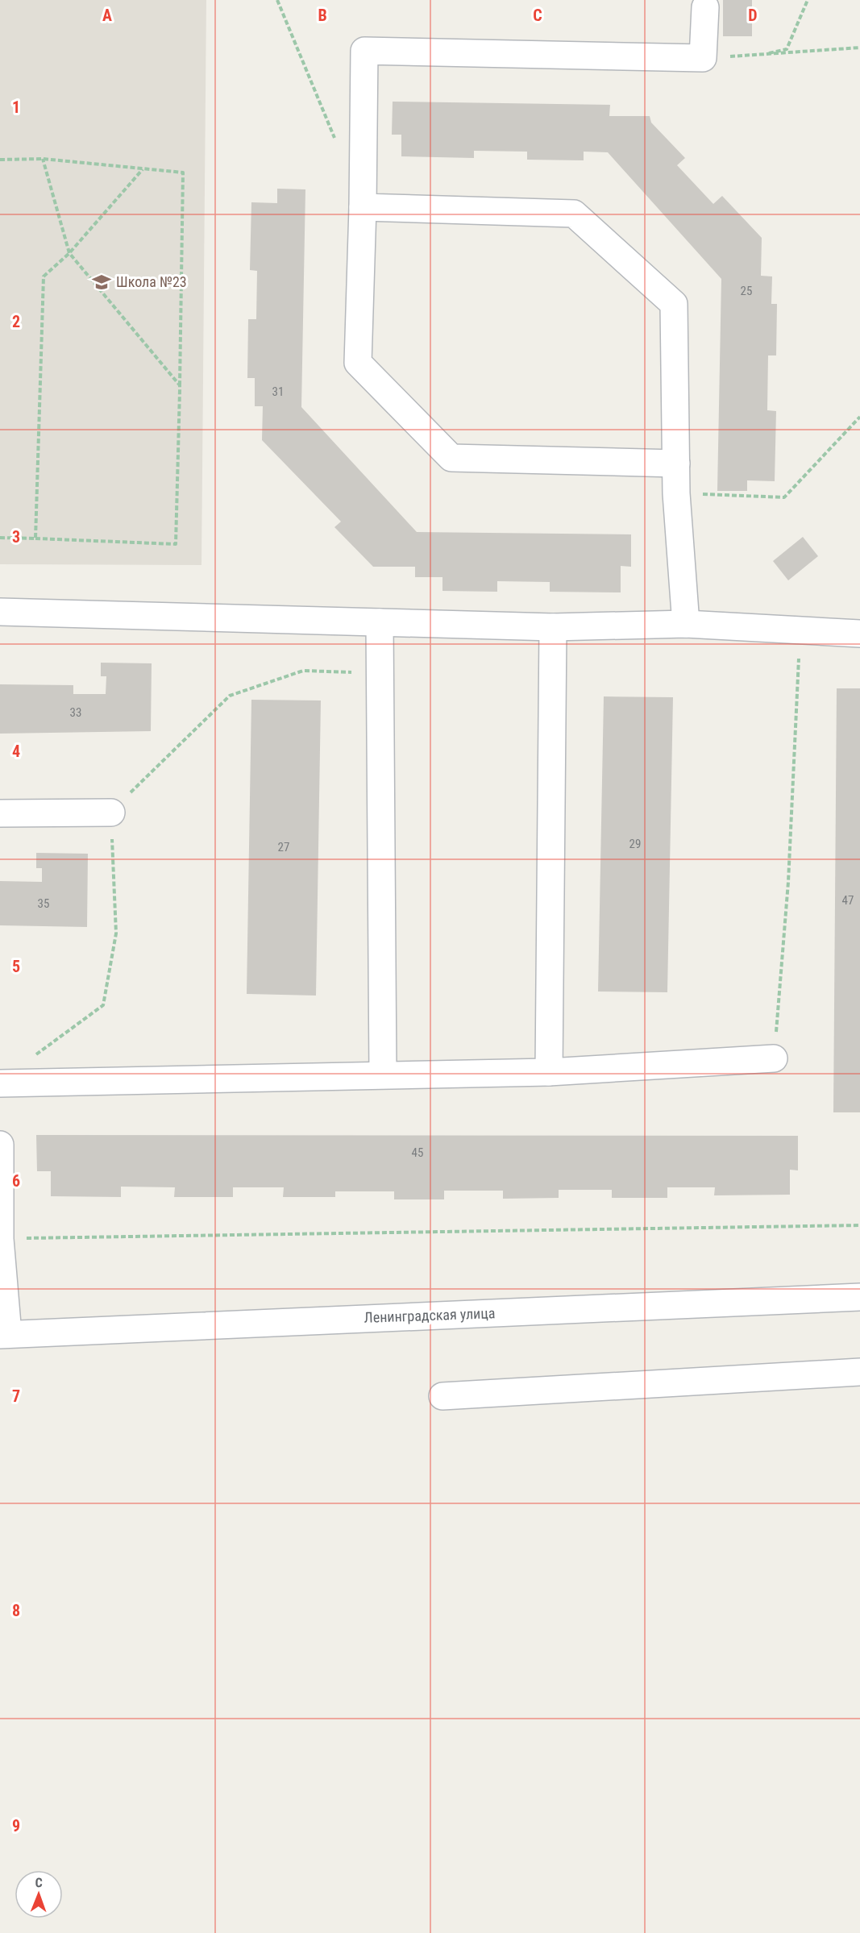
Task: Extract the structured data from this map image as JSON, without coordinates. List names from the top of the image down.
{
  "streets": {
    "street": ["Ленинградская улица"]
  },
  "places": {
    "school or university": ["Школа №23"]
  },
  "house_numbers": [
    "25",
    "31",
    "33",
    "29",
    "27",
    "47",
    "35",
    "45"
  ],
  "north": "top",
  "grid": {
    "columns": [
      "A",
      "B",
      "C",
      "D"
    ],
    "rows": [
      "1",
      "2",
      "3",
      "4",
      "5",
      "6",
      "7",
      "8",
      "9"
    ]
  }
}
